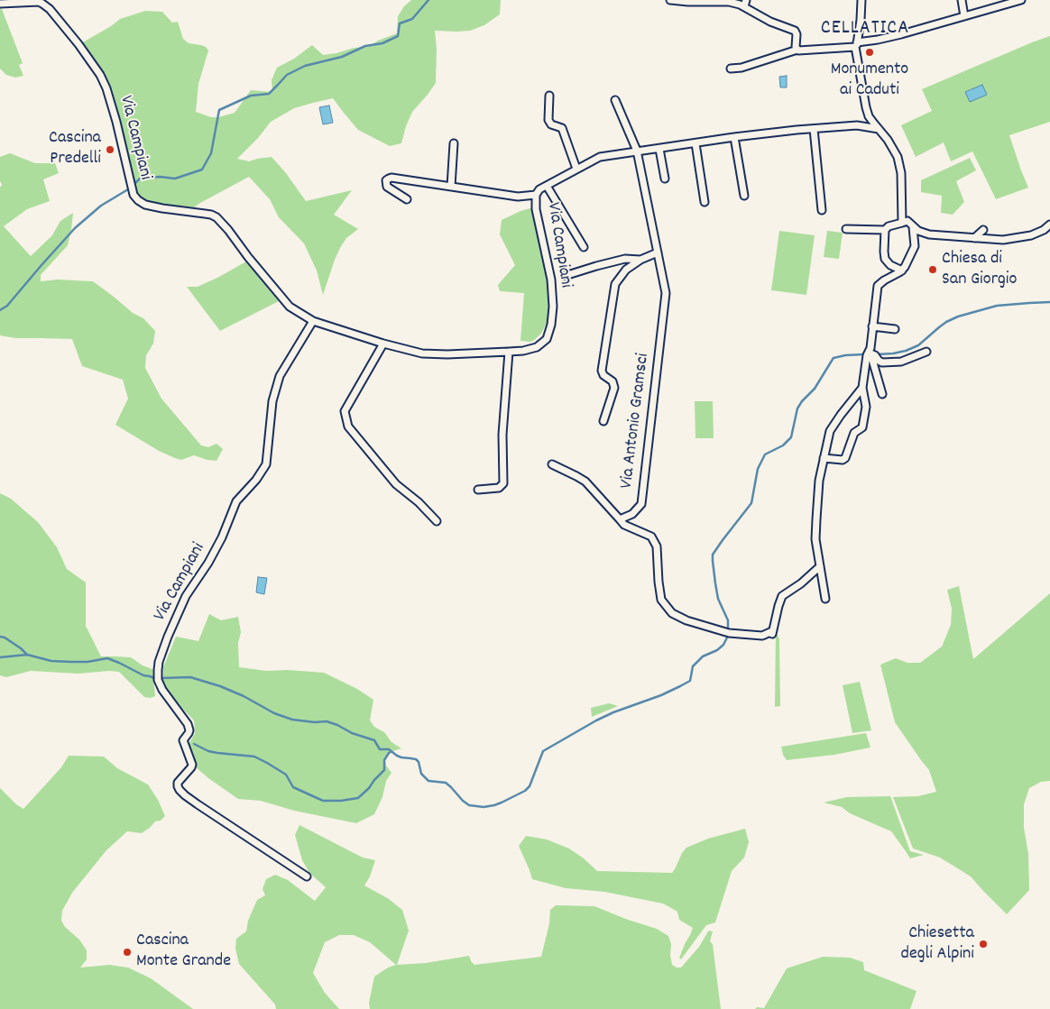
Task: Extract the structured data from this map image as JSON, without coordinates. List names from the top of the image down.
{
  "streets": {
    "street": ["Via Campiani", "Via Antonio Gramsci"]
  },
  "districts": ["CELLATICA"],
  "places": [
    "Monumento ai Caduti",
    "Cascina Predelli",
    "Chiesa di San Giorgio",
    "Chiesetta degli Alpini",
    "Cascina Monte Grande"
  ]
}
